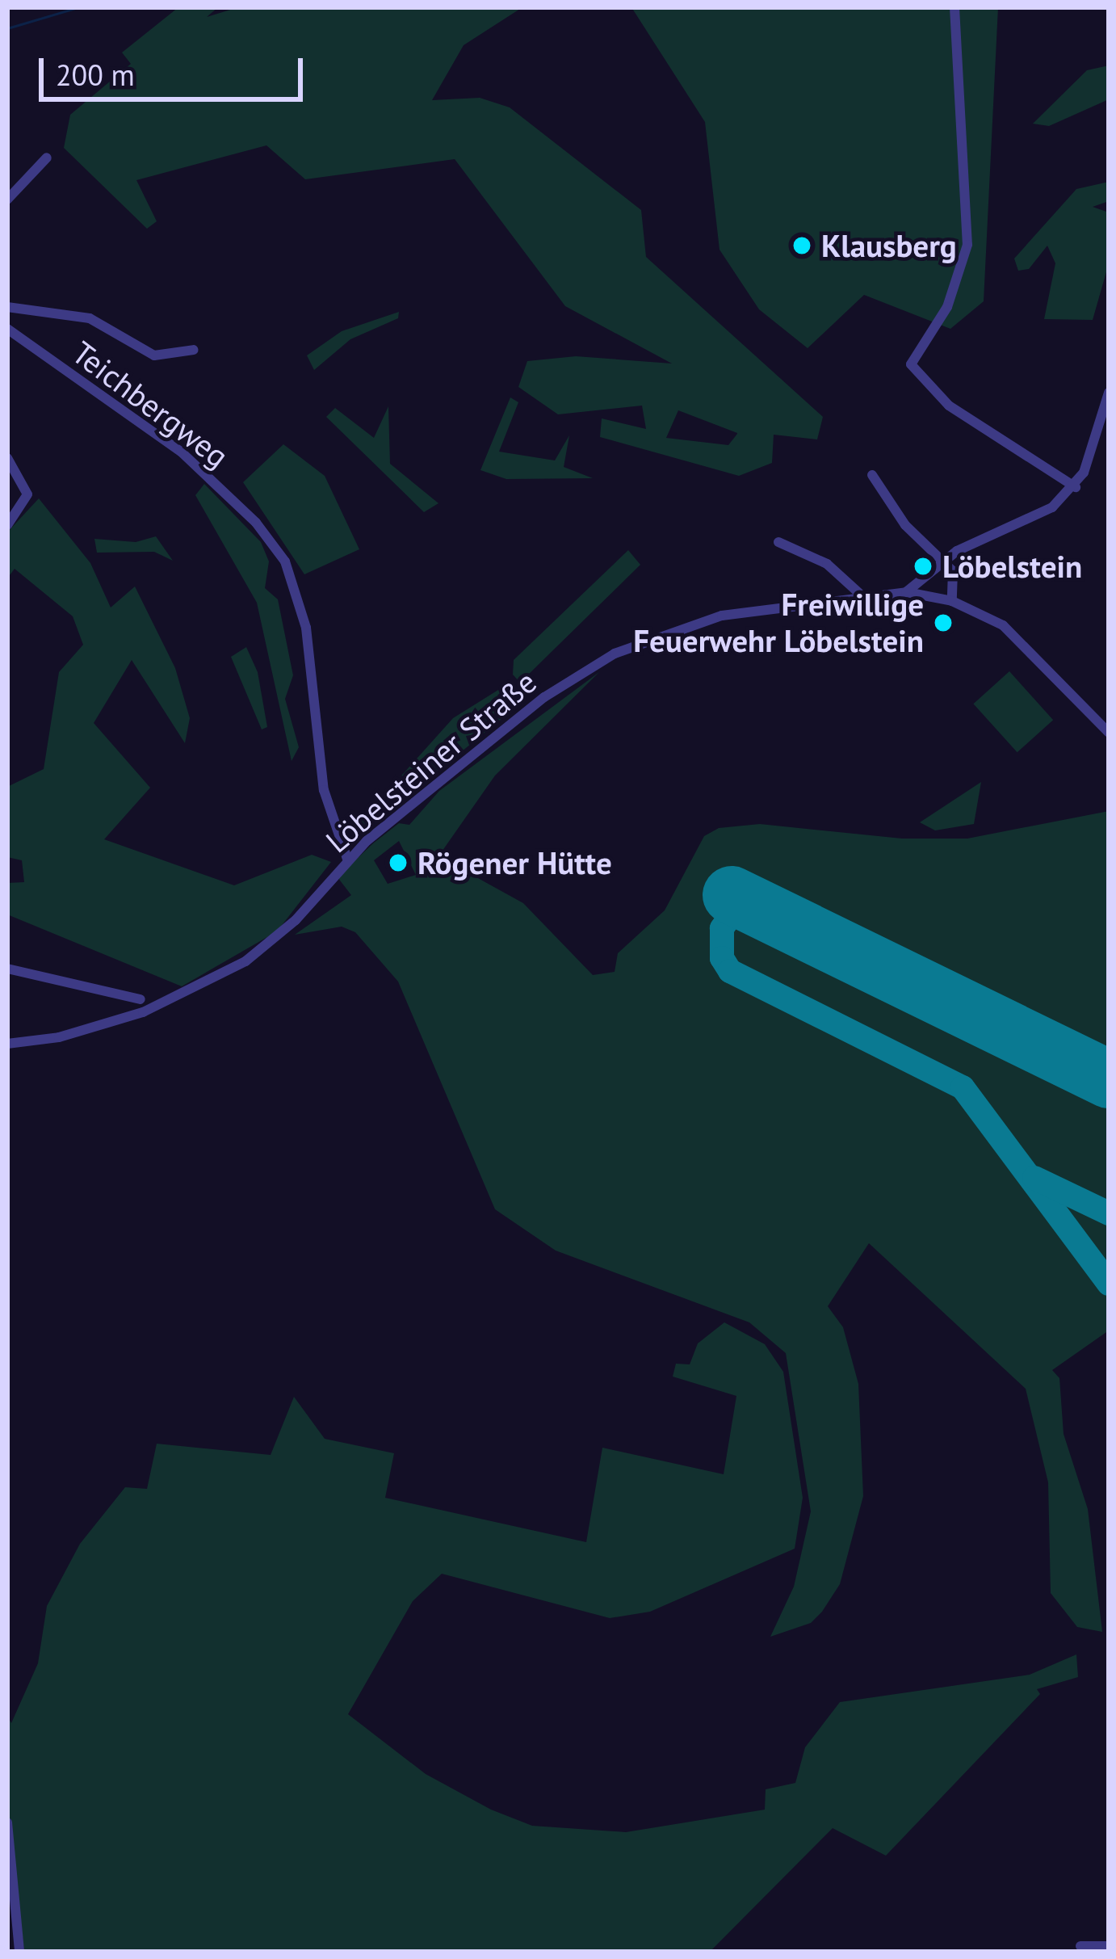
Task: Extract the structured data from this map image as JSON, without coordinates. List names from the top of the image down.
{
  "streets": {
    "street": ["Teichbergweg", "Löbelsteiner Straße"]
  },
  "crossings": [
    ["Teichbergweg", "Löbelsteiner Straße"]
  ],
  "places": [
    "Klausberg",
    "Löbelstein",
    "Freiwillige Feuerwehr Löbelstein",
    "Rögener Hütte"
  ],
  "scale_bar": "200 m"
}
